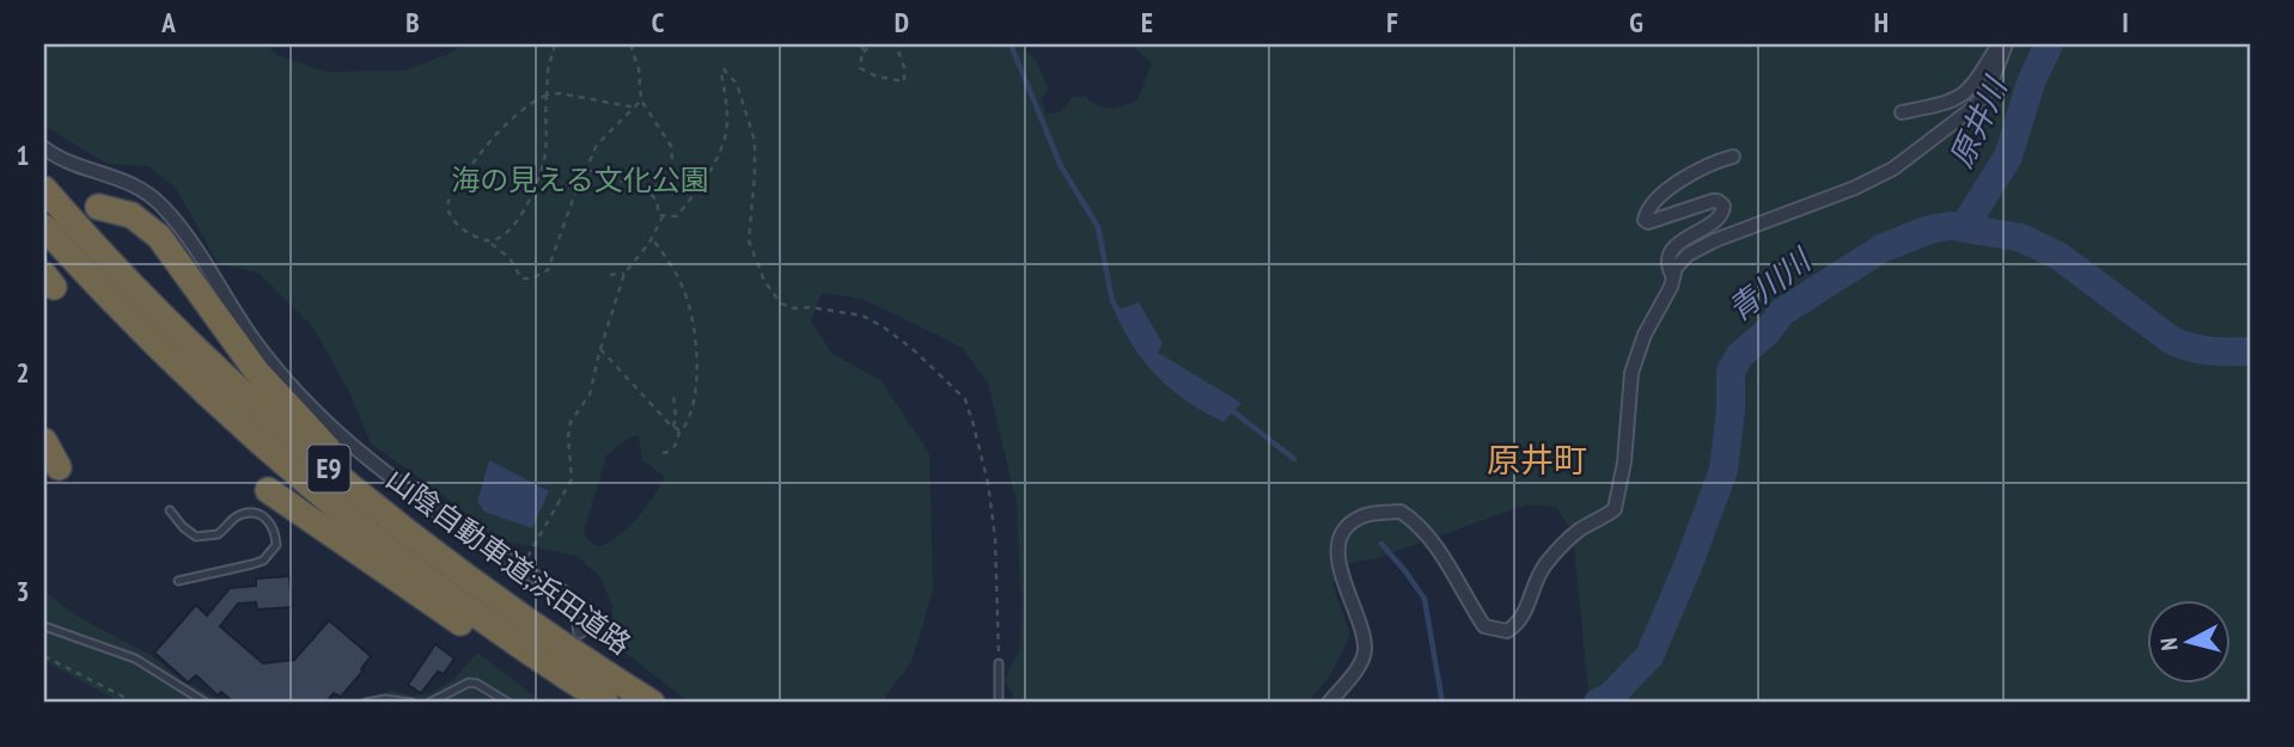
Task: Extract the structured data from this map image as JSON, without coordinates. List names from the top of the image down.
{
  "streets": {
    "highway": ["E9", "山陰自動車道;浜田道路"]
  },
  "districts": ["原井町"],
  "water": ["原井川", "青川川"],
  "parks": ["海の見える文化公園"],
  "north": "left",
  "grid": {
    "columns": [
      "A",
      "B",
      "C",
      "D",
      "E",
      "F",
      "G",
      "H",
      "I"
    ],
    "rows": ["1", "2", "3"]
  }
}
